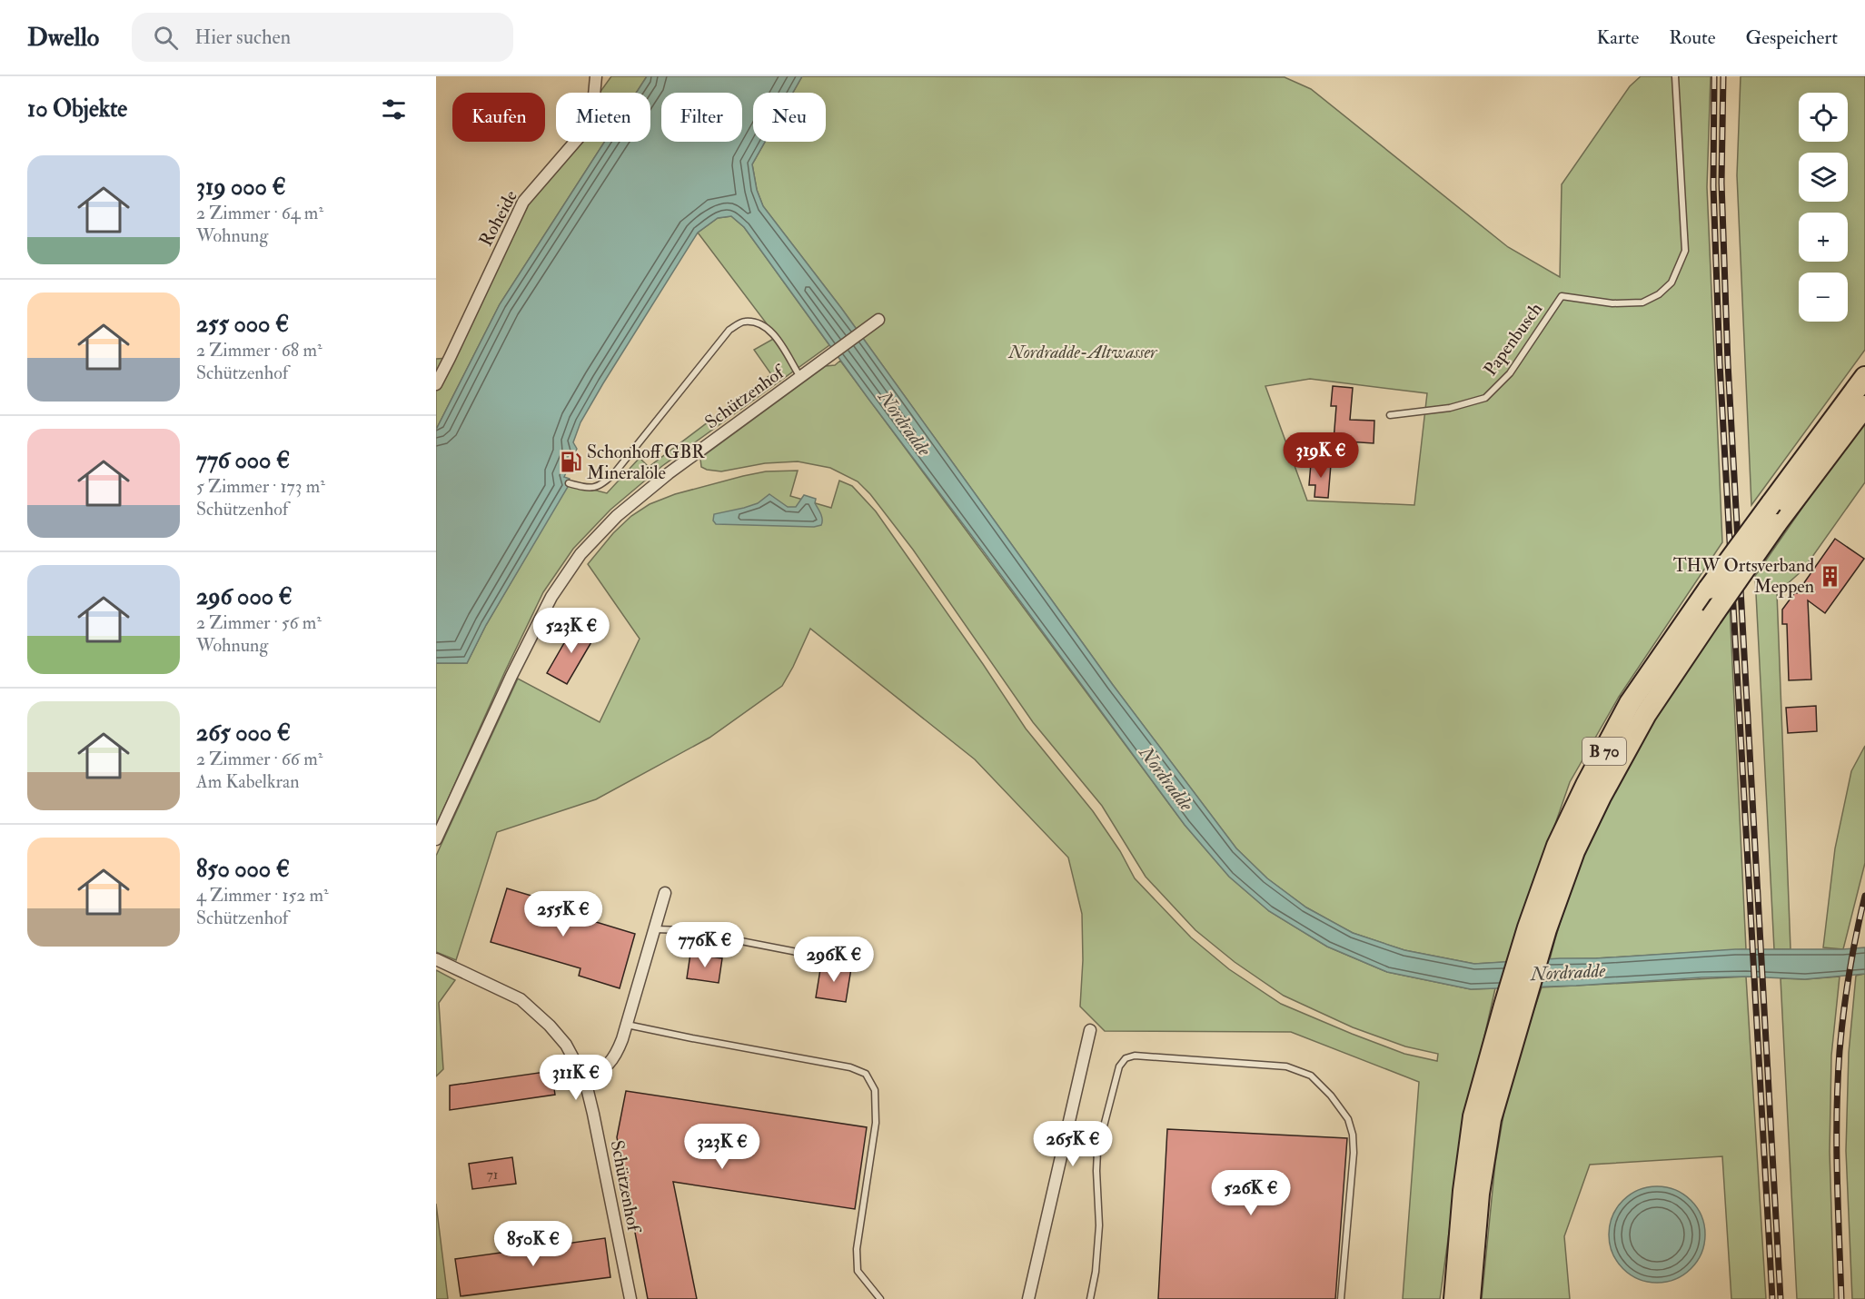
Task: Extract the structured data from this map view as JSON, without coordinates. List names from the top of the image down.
{
  "streets": {
    "highway": ["B 70"],
    "street": ["Roheide", "Schützenhof"],
    "lane": ["Papenbusch"]
  },
  "water": ["Nordradde"],
  "parks": ["Nordradde-Altwasser"],
  "places": {
    "fuel station": ["Schonhoff GBR Mineralöle"],
    "building": ["THW Ortsverband Meppen"]
  },
  "house_numbers": ["71"],
  "page": {
    "header": "Dwello",
    "search": "Hier suchen",
    "nav": ["Karte", "Route", "Gespeichert"],
    "heading": "10 Objekte",
    "map_buttons": ["+", "−"],
    "chip": [
      "Kaufen",
      "Mieten",
      "Filter",
      "Neu"
    ],
    "list": [
      {
        "name": "319 000 €",
        "note": "2 Zimmer · 64 m² · Wohnung"
      },
      {
        "name": "255 000 €",
        "note": "2 Zimmer · 68 m² · Schützenhof"
      },
      {
        "name": "776 000 €",
        "note": "5 Zimmer · 173 m² · Schützenhof"
      },
      {
        "name": "296 000 €",
        "note": "2 Zimmer · 56 m² · Wohnung"
      },
      {
        "name": "265 000 €",
        "note": "2 Zimmer · 66 m² · Am Kabelkran"
      },
      {
        "name": "850 000 €",
        "note": "4 Zimmer · 152 m² · Schützenhof"
      }
    ],
    "price": [
      "319K €",
      "523K €",
      "255K €",
      "776K €",
      "296K €",
      "311K €",
      "265K €",
      "323K €",
      "526K €",
      "850K €"
    ]
  }
}
